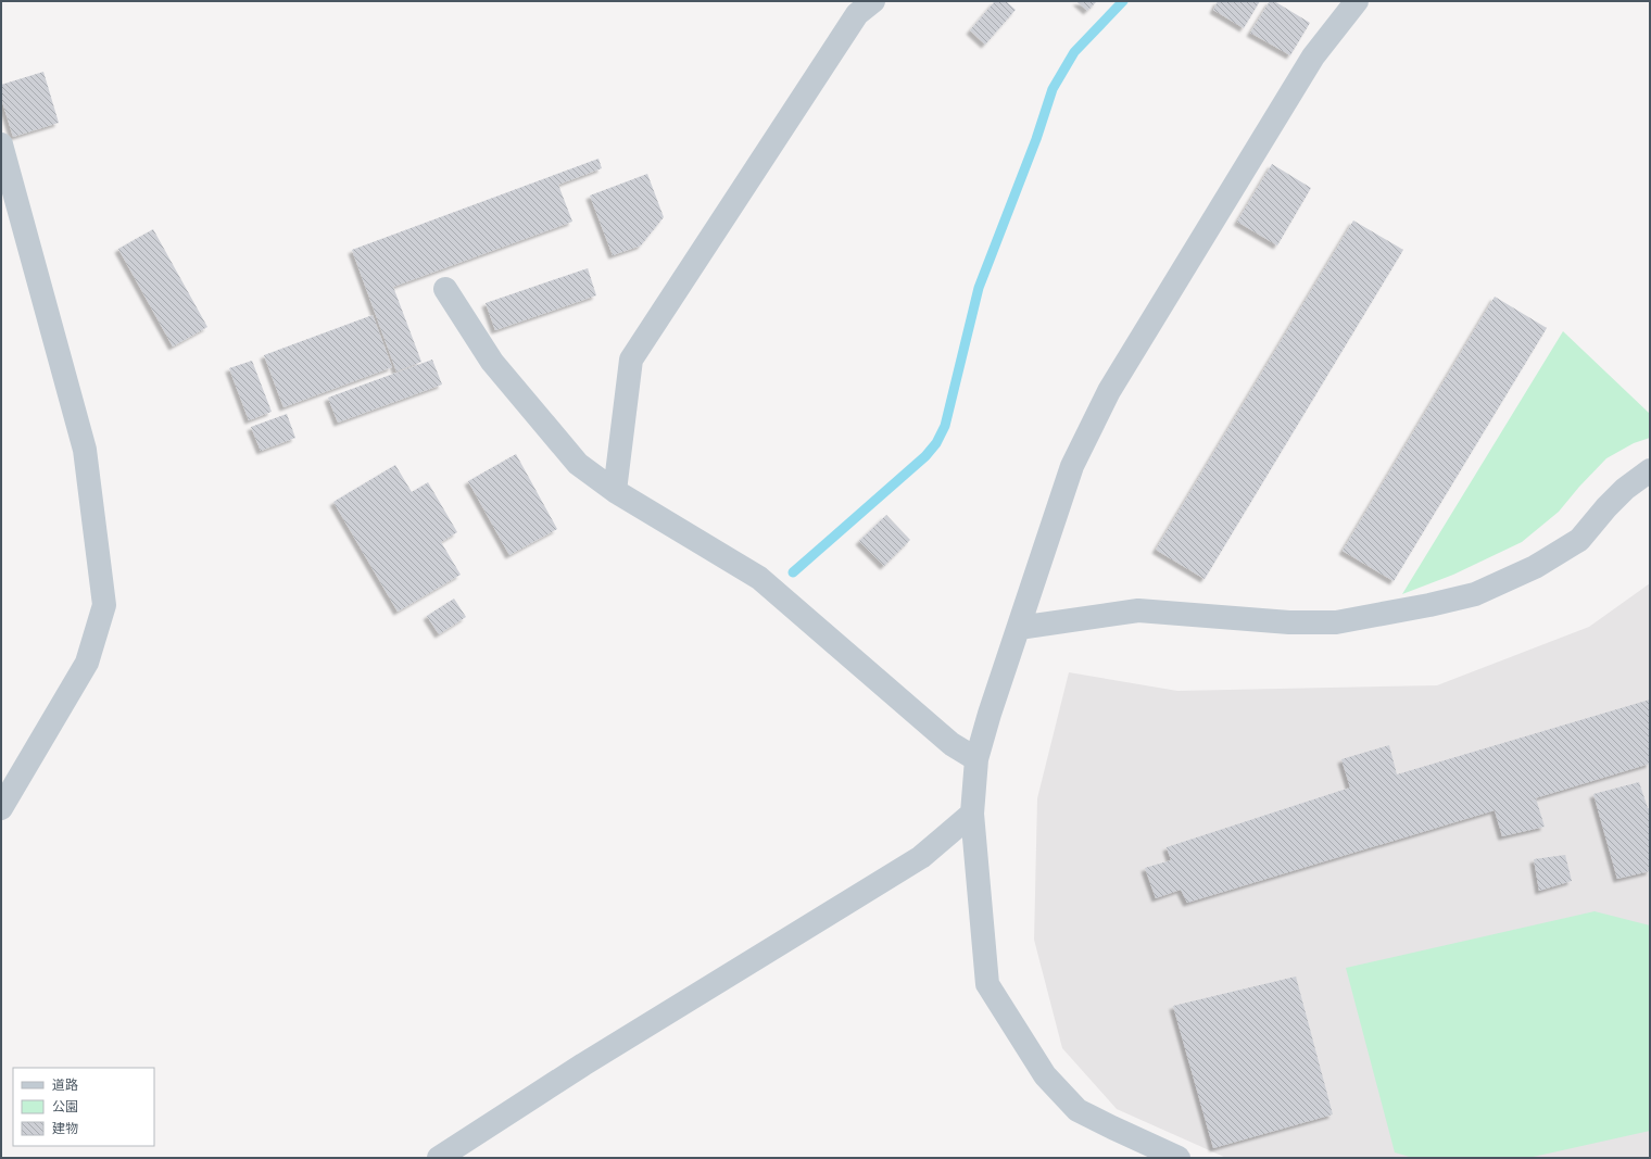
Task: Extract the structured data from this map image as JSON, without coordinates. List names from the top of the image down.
{
  "legend": ["道路", "公園", "建物"]
}
